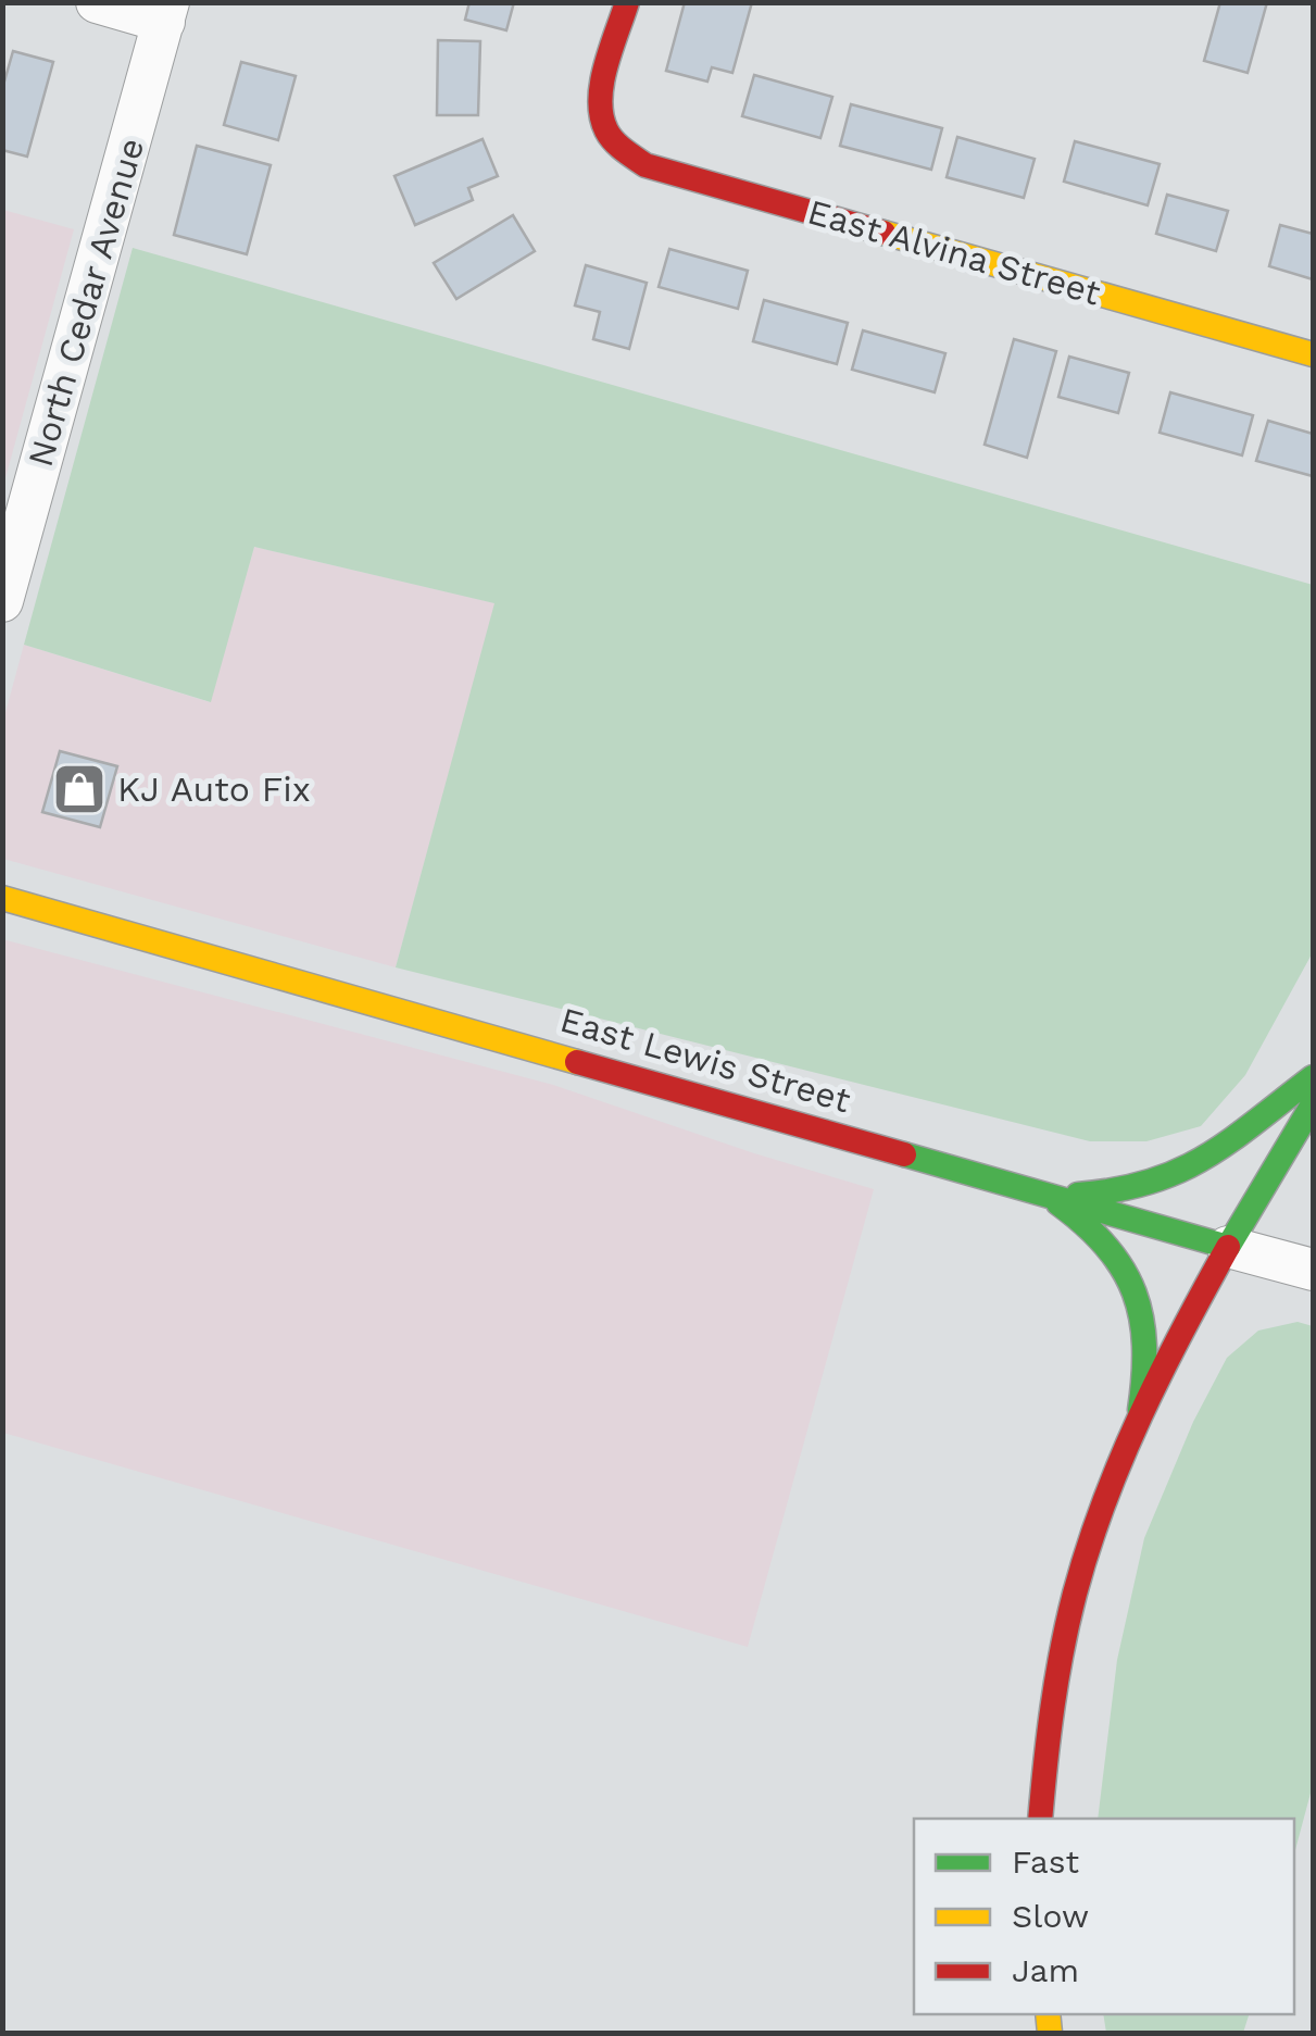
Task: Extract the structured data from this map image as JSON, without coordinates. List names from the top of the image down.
{
  "streets": {
    "main road": ["East Alvina Street", "East Lewis Street"],
    "street": ["North Cedar Avenue"]
  },
  "places": {
    "shop": ["KJ Auto Fix"]
  },
  "legend": ["Fast", "Slow", "Jam"]
}
